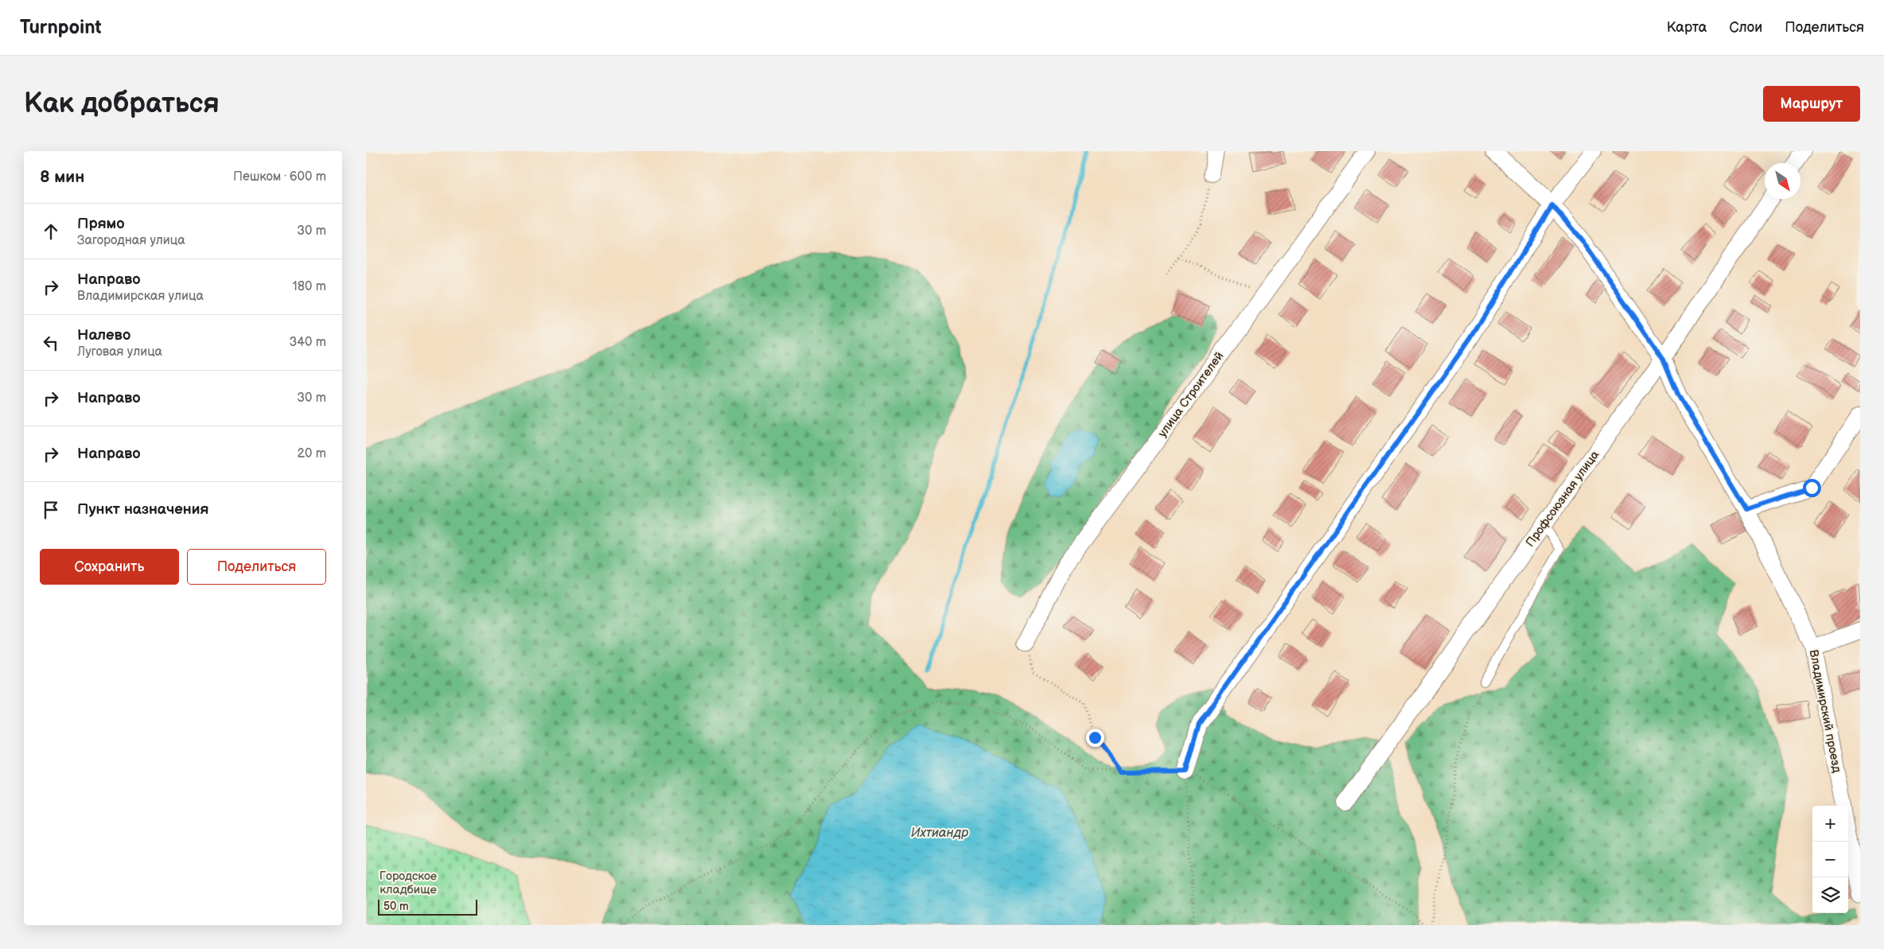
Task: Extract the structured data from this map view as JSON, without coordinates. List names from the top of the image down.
{
  "streets": {
    "street": ["улица Строителей", "Профсоюзная улица", "Владимирский проезд"]
  },
  "crossings": [
    ["Профсоюзная улица", "Владимирский проезд"]
  ],
  "water": ["Ихтиандр"],
  "parks": ["Городское кладбище"],
  "scale_bar": "50 m",
  "north": "bottom right",
  "page": {
    "header": "Turnpoint",
    "nav": ["Карта", "Слои", "Поделиться"],
    "buttons": [
      "Маршрут",
      ["Сохранить", "Поделиться"]
    ],
    "title": "Как добраться",
    "heading": ["8 мин", "Пешком · 600 m"],
    "list": [
      ["Прямо", "Загородная улица", "30 m"],
      ["Направо", "Владимирская улица", "180 m"],
      ["Налево", "Луговая улица", "340 m"],
      ["Направо", "30 m"],
      ["Направо", "20 m"],
      "Пункт назначения"
    ],
    "map_buttons": ["+", "−"],
    "scale": "50 m"
  }
}
